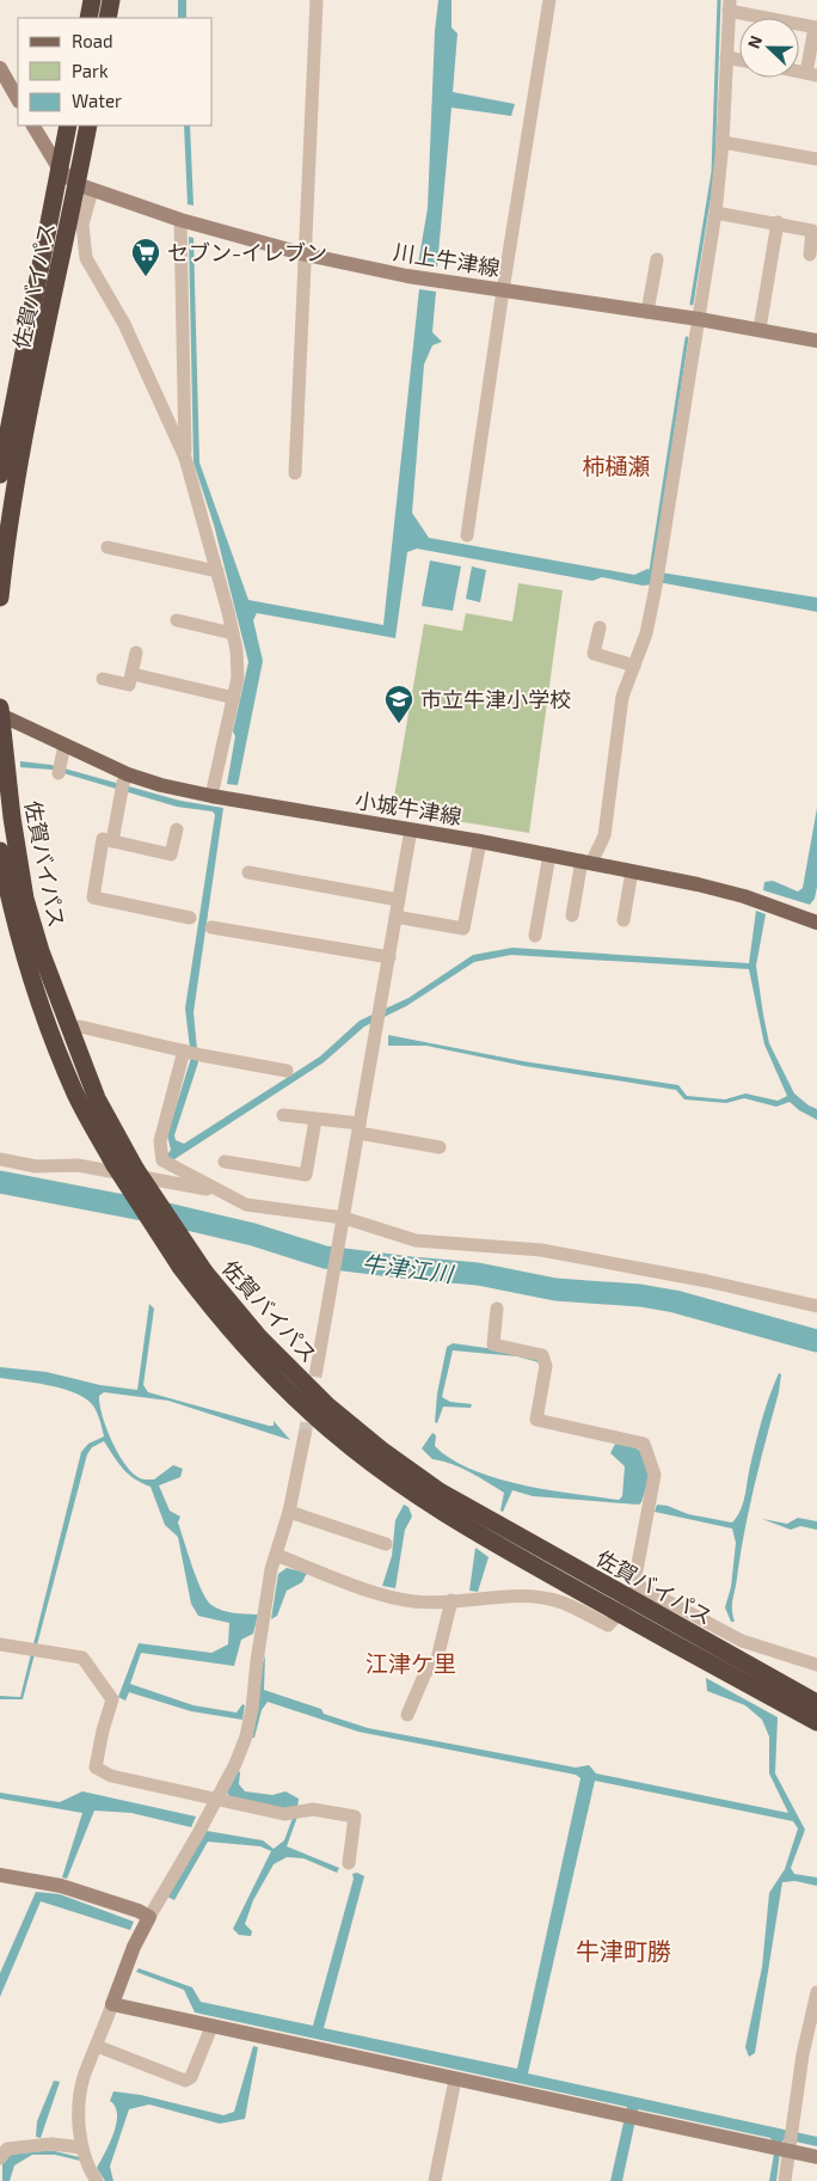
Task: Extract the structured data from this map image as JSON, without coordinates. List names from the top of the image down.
{
  "streets": {
    "highway": ["佐賀バイパス"],
    "main road": ["小城牛津線"],
    "street": ["川上牛津線"]
  },
  "crossings": [
    ["川上牛津線", "佐賀バイパス"],
    ["佐賀バイパス", "小城牛津線"]
  ],
  "districts": ["柿樋瀬", "江津ケ里", "牛津町勝"],
  "water": ["牛津江川"],
  "places": {
    "supermarket": ["セブン-イレブン"],
    "school or university": ["市立牛津小学校"]
  },
  "legend": ["Road", "Park", "Water"],
  "north": "left"
}
